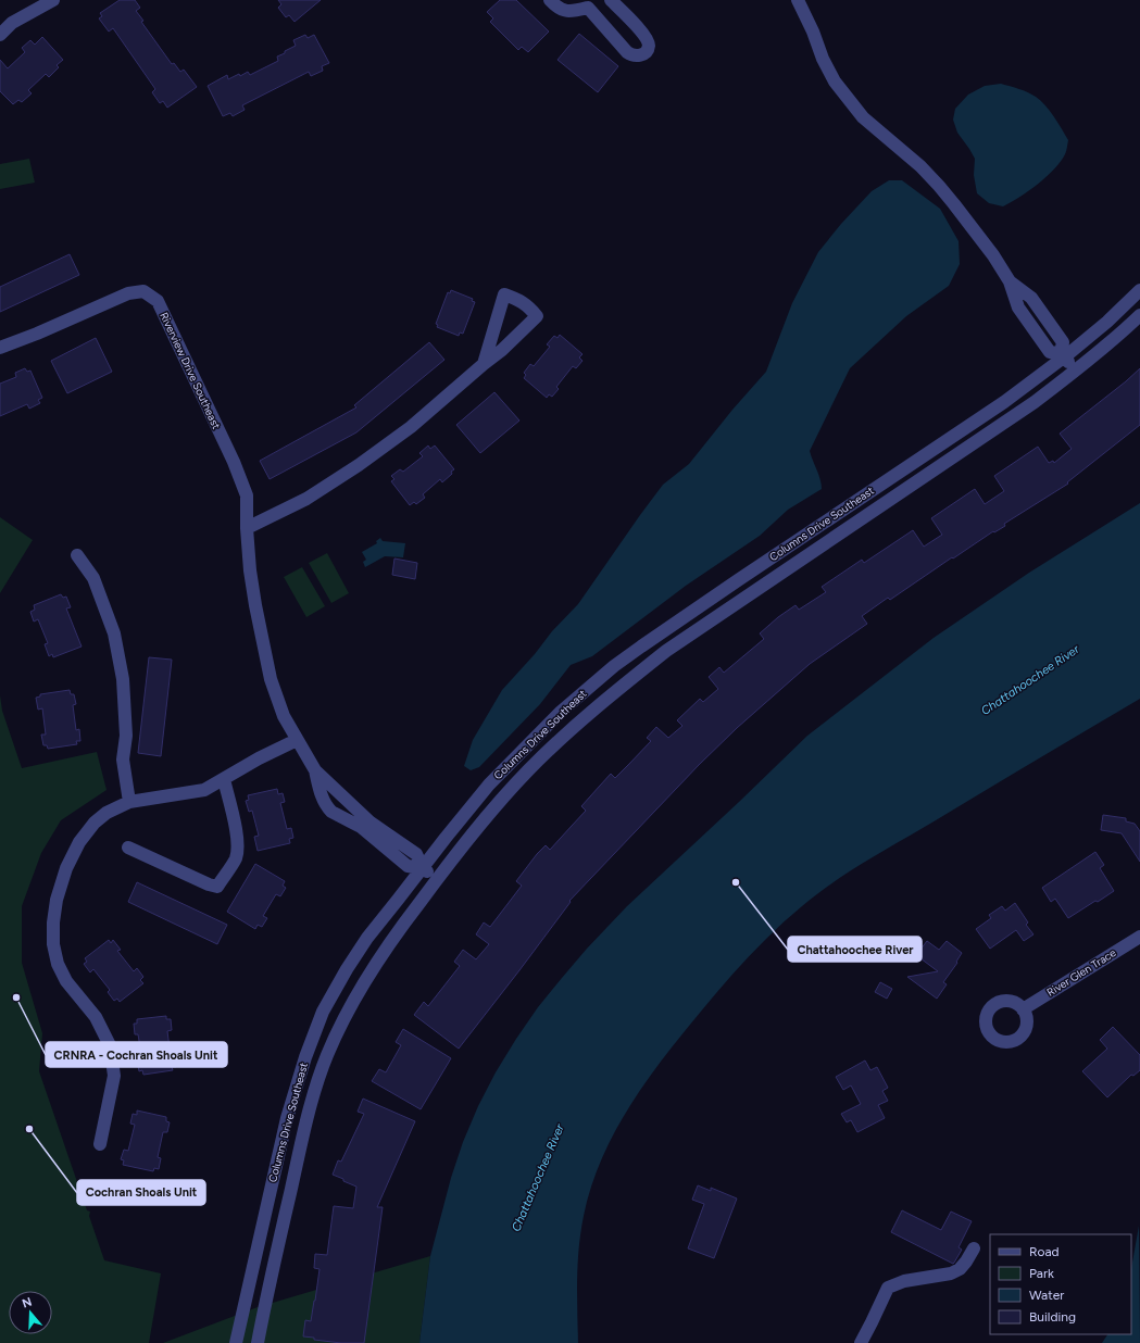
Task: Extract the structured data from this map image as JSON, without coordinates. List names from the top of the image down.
{
  "streets": {
    "street": ["Riverview Drive Southeast", "Columns Drive Southeast", "River Glen Trace"]
  },
  "crossings": [
    ["Riverview Drive Southeast", "Columns Drive Southeast"]
  ],
  "water": ["Chattahoochee River"],
  "places": ["Chattahoochee River", "CRNRA - Cochran Shoals Unit", "Cochran Shoals Unit"],
  "legend": [
    "Road",
    "Park",
    "Water",
    "Building"
  ],
  "north": "top"
}
